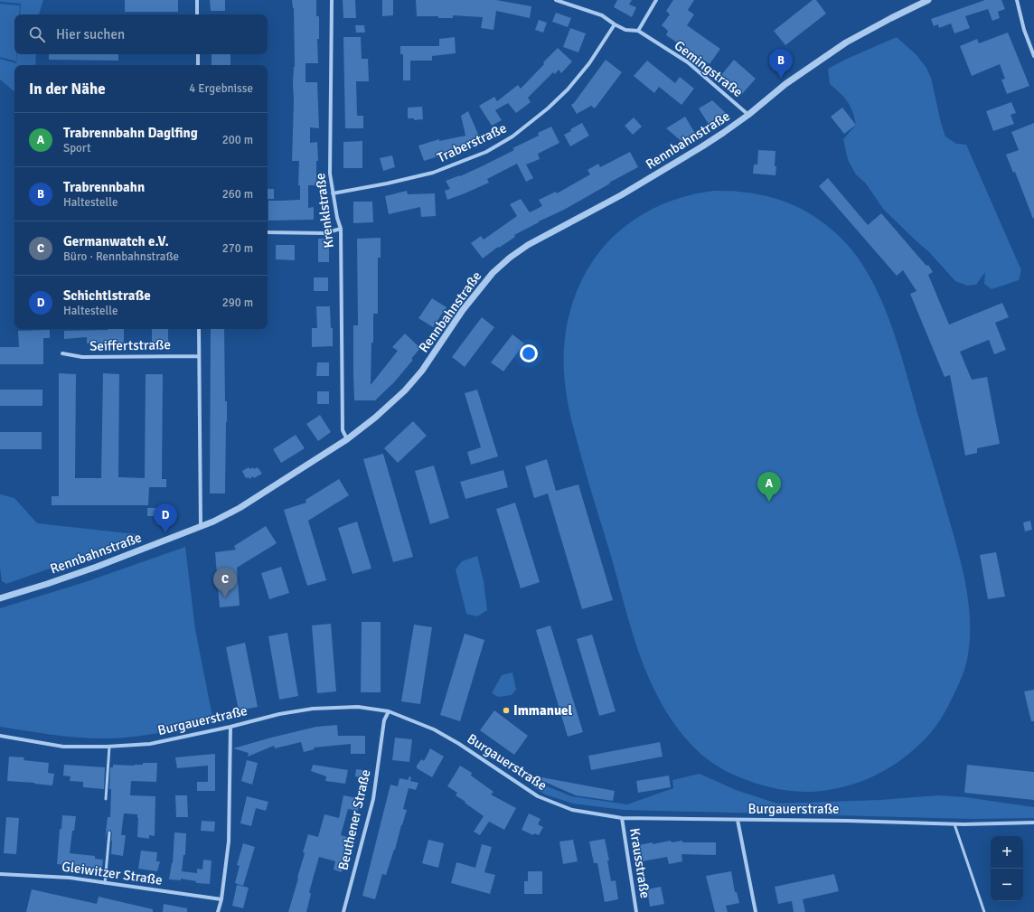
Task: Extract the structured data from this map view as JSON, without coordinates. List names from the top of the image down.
{
  "streets": {
    "street": [
      "Gemingstraße",
      "Rennbahnstraße",
      "Traberstraße",
      "Krenklstraße",
      "Seiffertstraße",
      "Burgauerstraße",
      "Beuthener Straße",
      "Krausstraße",
      "Gleiwitzer Straße"
    ]
  },
  "crossings": [
    ["Gemingstraße", "Rennbahnstraße"],
    ["Gemingstraße", "Traberstraße"],
    ["Rennbahnstraße", "Krenklstraße"],
    ["Traberstraße", "Krenklstraße"],
    ["Burgauerstraße", "Beuthener Straße"],
    ["Burgauerstraße", "Krausstraße"]
  ],
  "places": ["Immanuel"],
  "page": {
    "search": "Hier suchen",
    "pins": [
      "B",
      "A",
      "D",
      "C"
    ],
    "heading": ["In der Nähe", "4 Ergebnisse"],
    "list": [
      {
        "mark": "A",
        "name": "Trabrennbahn Daglfing",
        "note": "Sport",
        "value": "200 m"
      },
      {
        "mark": "B",
        "name": "Trabrennbahn",
        "note": "Haltestelle",
        "value": "260 m"
      },
      {
        "mark": "C",
        "name": "Germanwatch e.V.",
        "note": "Büro · Rennbahnstraße",
        "value": "270 m"
      },
      {
        "mark": "D",
        "name": "Schichtlstraße",
        "note": "Haltestelle",
        "value": "290 m"
      }
    ],
    "map_buttons": ["+", "−"]
  }
}
